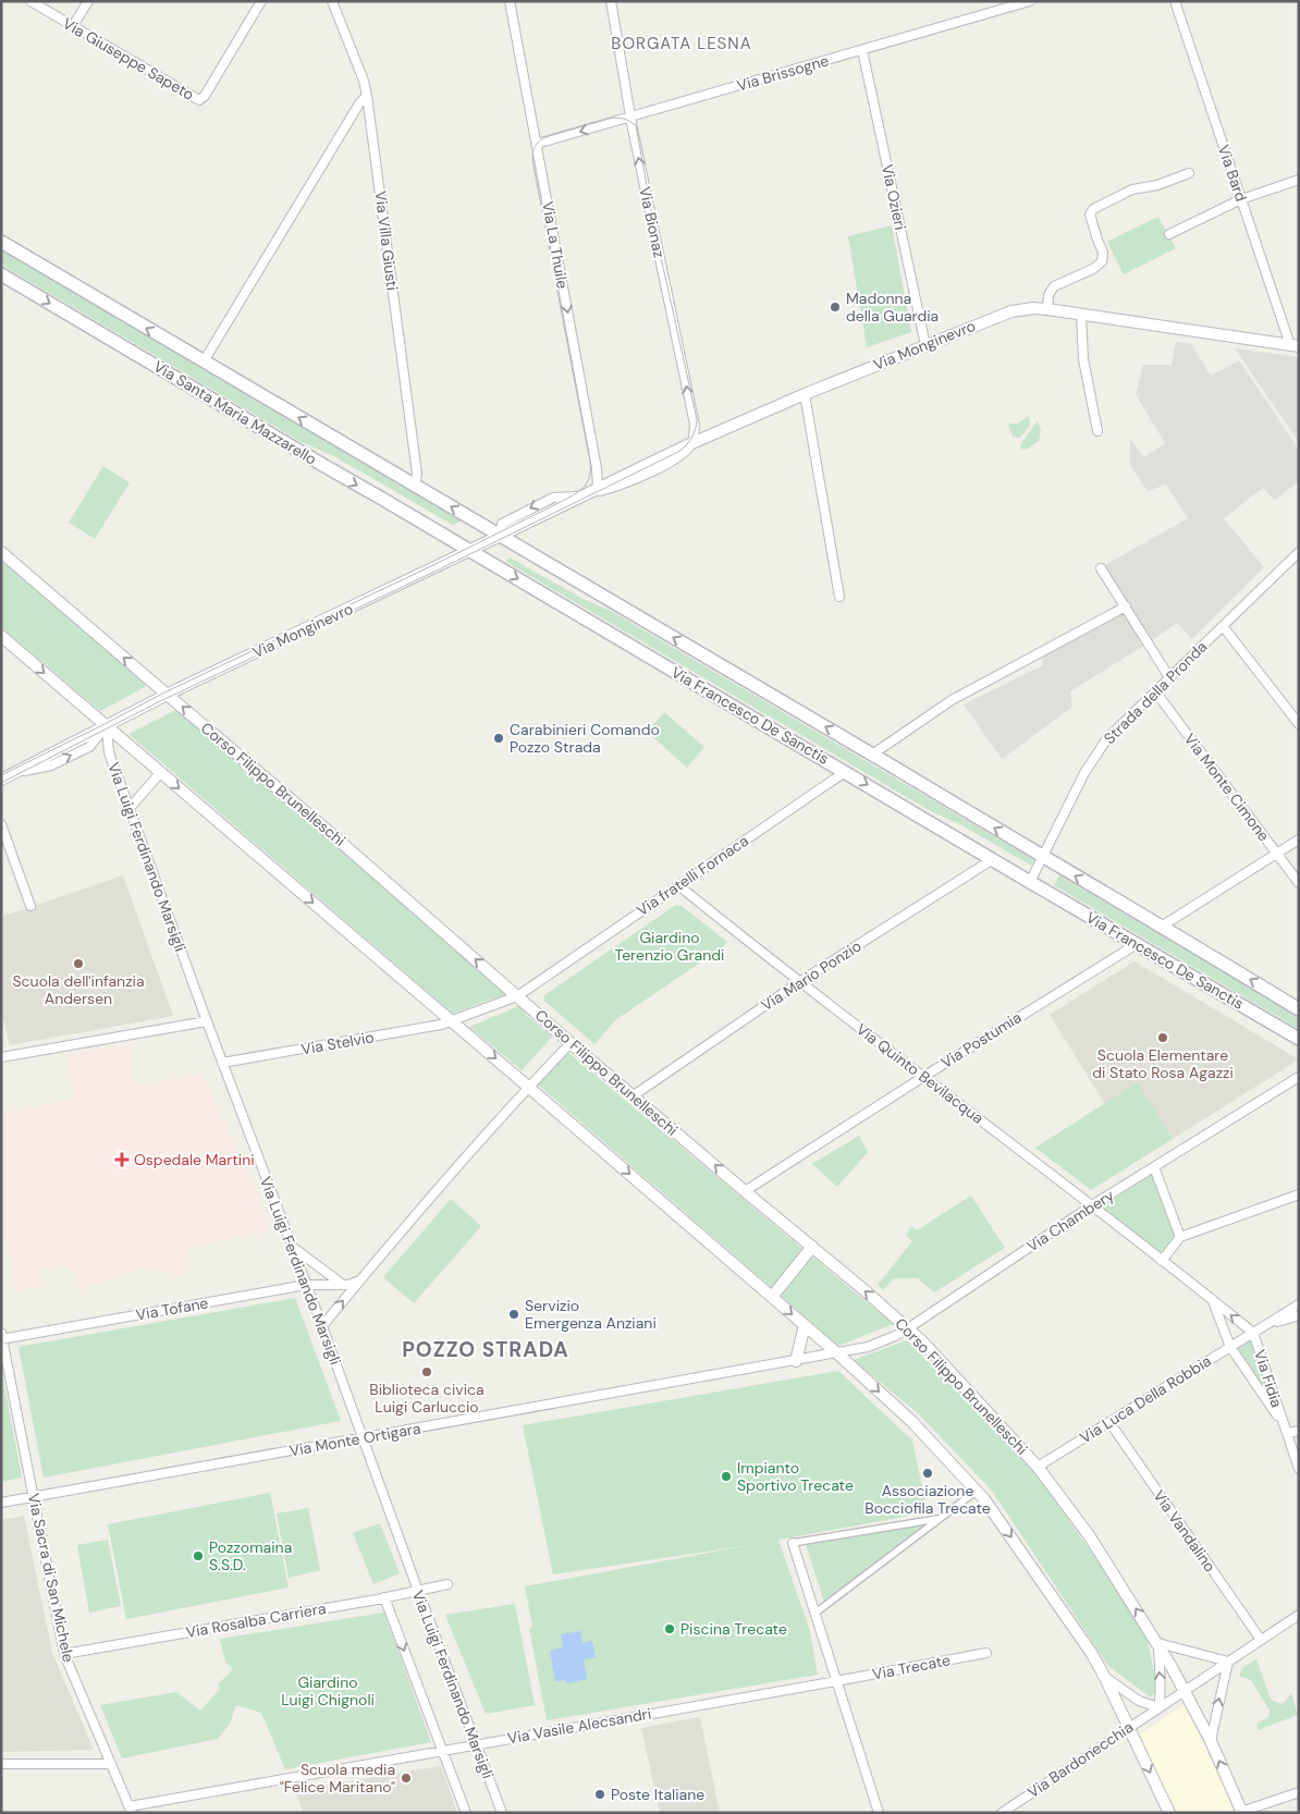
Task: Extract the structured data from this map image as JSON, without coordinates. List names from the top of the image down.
{
  "streets": {
    "main road": ["Via Santa Maria Mazzarello", "Via Francesco De Sanctis"],
    "street": [
      "Via Giuseppe Sapeto",
      "Via Brissogne",
      "Via Bard",
      "Via Ozieri",
      "Via Bionaz",
      "Via Villa Giusti",
      "Via La Thuile",
      "Via Monginevro",
      "Strada della Pronda",
      "Corso Filippo Brunelleschi",
      "Via Monte Cimone",
      "Via Luigi Ferdinando Marsigli",
      "Via fratelli Fornaca",
      "Via Mario Ponzio",
      "Via Postumia",
      "Via Stelvio",
      "Via Quinto Bevilacqua",
      "Via Chambery",
      "Via Tofane",
      "Via Fidia",
      "Via Luca Della Robbia",
      "Via Monte Ortigara",
      "Via Vandalino",
      "Via Sacra di San Michele",
      "Via Rosalba Carriera",
      "Via Trecate",
      "Via Vasile Alecsandri",
      "Via Bardonecchia"
    ]
  },
  "crossings": [
    ["Via Brissogne", "Via Ozieri"],
    ["Via Brissogne", "Via Bionaz"],
    ["Via Brissogne", "Via La Thuile"],
    ["Via Bard", "Via Monginevro"],
    ["Via Ozieri", "Via Monginevro"],
    ["Via Bionaz", "Via Monginevro"],
    ["Via Villa Giusti", "Via Santa Maria Mazzarello"],
    ["Via La Thuile", "Via Monginevro"],
    ["Via Monginevro", "Via Santa Maria Mazzarello"],
    ["Via Monginevro", "Via Francesco De Sanctis"],
    ["Via Monginevro", "Corso Filippo Brunelleschi"],
    ["Via Monginevro", "Via Luigi Ferdinando Marsigli"],
    ["Via Santa Maria Mazzarello", "Via Francesco De Sanctis"],
    ["Strada della Pronda", "Via Francesco De Sanctis"],
    ["Strada della Pronda", "Via Monte Cimone"],
    ["Via Francesco De Sanctis", "Via fratelli Fornaca"],
    ["Via Francesco De Sanctis", "Via Mario Ponzio"],
    ["Via Francesco De Sanctis", "Via Postumia"],
    ["Corso Filippo Brunelleschi", "Via fratelli Fornaca"],
    ["Corso Filippo Brunelleschi", "Via Mario Ponzio"],
    ["Corso Filippo Brunelleschi", "Via Postumia"],
    ["Corso Filippo Brunelleschi", "Via Chambery"],
    ["Corso Filippo Brunelleschi", "Via Luca Della Robbia"],
    ["Via Luigi Ferdinando Marsigli", "Via Stelvio"],
    ["Via Luigi Ferdinando Marsigli", "Via Tofane"],
    ["Via Luigi Ferdinando Marsigli", "Via Monte Ortigara"],
    ["Via Luigi Ferdinando Marsigli", "Via Rosalba Carriera"],
    ["Via Luigi Ferdinando Marsigli", "Via Vasile Alecsandri"],
    ["Via fratelli Fornaca", "Via Stelvio"],
    ["Via fratelli Fornaca", "Via Quinto Bevilacqua"],
    ["Via Mario Ponzio", "Via Quinto Bevilacqua"],
    ["Via Postumia", "Via Quinto Bevilacqua"],
    ["Via Quinto Bevilacqua", "Via Chambery"],
    ["Via Quinto Bevilacqua", "Via Fidia"],
    ["Via Quinto Bevilacqua", "Via Luca Della Robbia"],
    ["Via Chambery", "Via Monte Ortigara"],
    ["Via Tofane", "Via Sacra di San Michele"],
    ["Via Fidia", "Via Luca Della Robbia"],
    ["Via Luca Della Robbia", "Via Vandalino"],
    ["Via Monte Ortigara", "Via Sacra di San Michele"],
    ["Via Sacra di San Michele", "Via Rosalba Carriera"],
    ["Via Sacra di San Michele", "Via Vasile Alecsandri"],
    ["Via Trecate", "Via Vasile Alecsandri"]
  ],
  "one_way": ["Via Bionaz", "Via La Thuile"],
  "districts": ["BORGATA LESNA", "POZZO STRADA"],
  "parks": ["Giardino Terenzio Grandi", "Giardino Luigi Chignoli"],
  "places": {
    "other": [
      "Madonna della Guardia",
      "Carabinieri Comando Pozzo Strada",
      "Scuola dell'infanzia Andersen",
      "Scuola Elementare di Stato Rosa Agazzi",
      "Servizio Emergenza Anziani",
      "Biblioteca civica Luigi Carluccio",
      "Associazione Bocciofila Trecate",
      "Impianto Sportivo Trecate",
      "Pozzomaina S.S.D.",
      "Piscina Trecate",
      "Scuola media \"Felice Maritano\"",
      "Poste Italiane"
    ],
    "health": ["Ospedale Martini"]
  }
}
